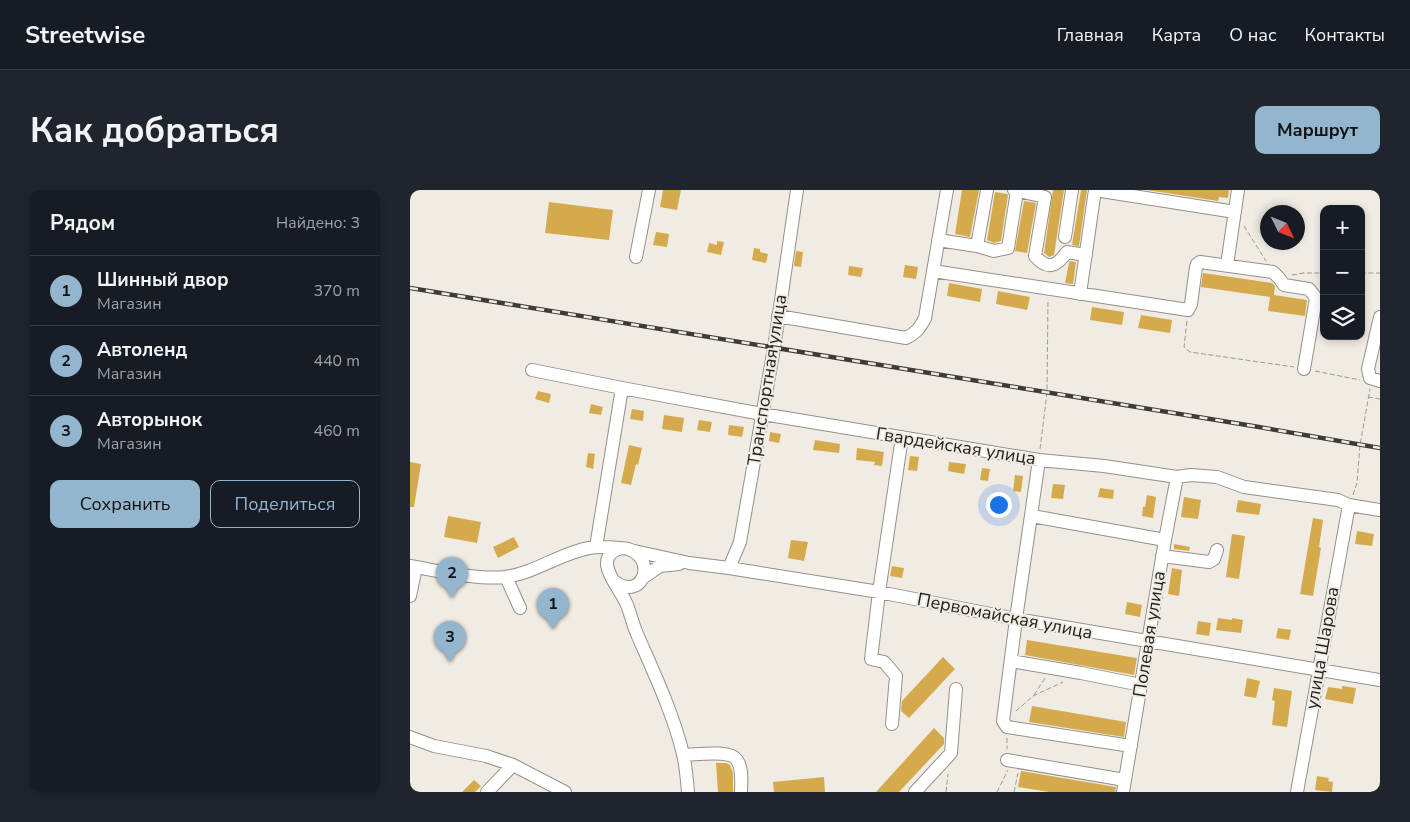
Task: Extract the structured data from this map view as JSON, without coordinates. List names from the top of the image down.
{
  "streets": {
    "street": [
      "Транспортная улица",
      "Гвардейская улица",
      "Первомайская улица",
      "Полевая улица",
      "улица Шарова"
    ]
  },
  "crossings": [
    ["Транспортная улица", "Гвардейская улица"],
    ["Транспортная улица", "Первомайская улица"],
    ["Гвардейская улица", "Полевая улица"],
    ["Гвардейская улица", "улица Шарова"],
    ["Первомайская улица", "Полевая улица"],
    ["Первомайская улица", "улица Шарова"]
  ],
  "north": "bottom right",
  "page": {
    "header": "Streetwise",
    "nav": [
      "Главная",
      "Карта",
      "О нас",
      "Контакты"
    ],
    "buttons": [
      "Маршрут",
      ["Сохранить", "Поделиться"]
    ],
    "title": "Как добраться",
    "heading": ["Рядом", "Найдено: 3"],
    "map_buttons": ["+", "−"],
    "list": [
      {
        "mark": "1",
        "name": "Шинный двор",
        "note": "Магазин",
        "value": "370 m"
      },
      {
        "mark": "2",
        "name": "Автоленд",
        "note": "Магазин",
        "value": "440 m"
      },
      {
        "mark": "3",
        "name": "Авторынок",
        "note": "Магазин",
        "value": "460 m"
      }
    ],
    "pins": ["2", "1", "3"]
  }
}
